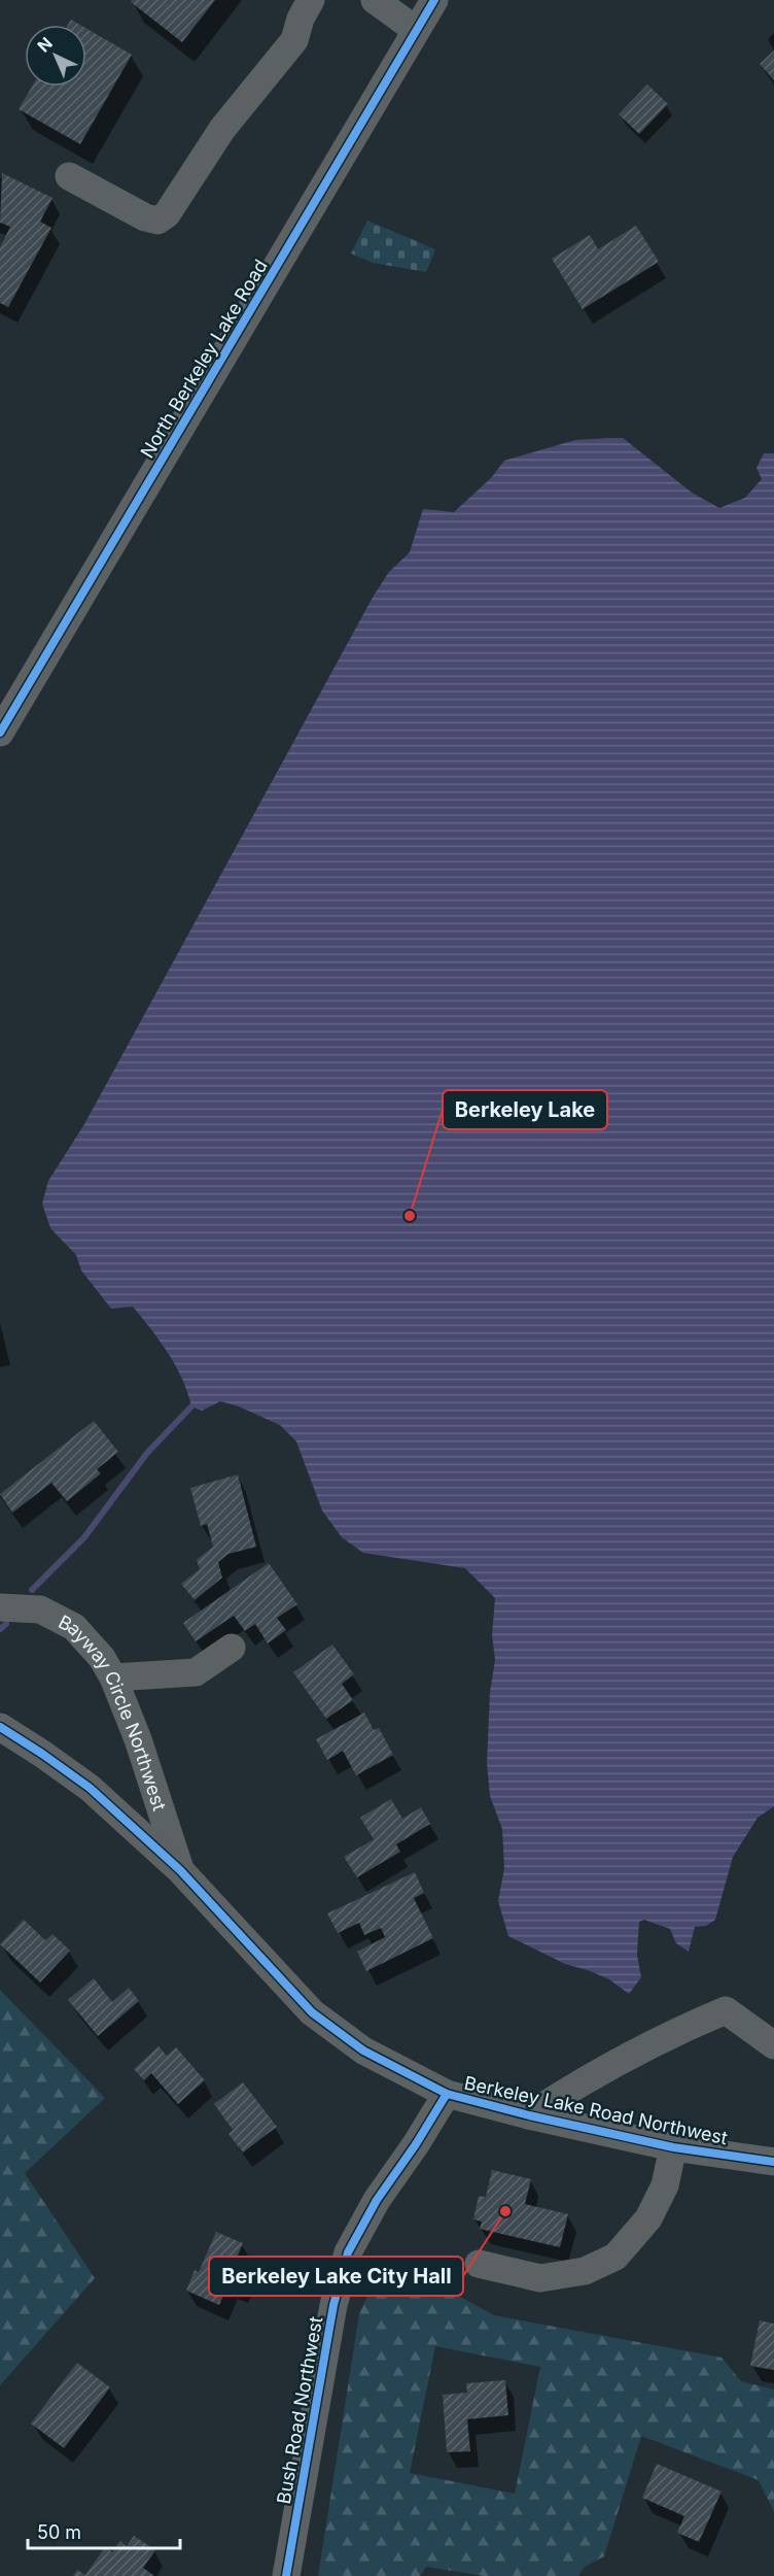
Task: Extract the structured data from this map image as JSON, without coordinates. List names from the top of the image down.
{
  "streets": {
    "street": [
      "North Berkeley Lake Road",
      "Bayway Circle Northwest",
      "Berkeley Lake Road Northwest",
      "Bush Road Northwest"
    ]
  },
  "crossings": [
    ["Berkeley Lake Road Northwest", "Bush Road Northwest"]
  ],
  "places": ["Berkeley Lake", "Berkeley Lake City Hall"],
  "scale_bar": "50 m",
  "north": "top left"
}
